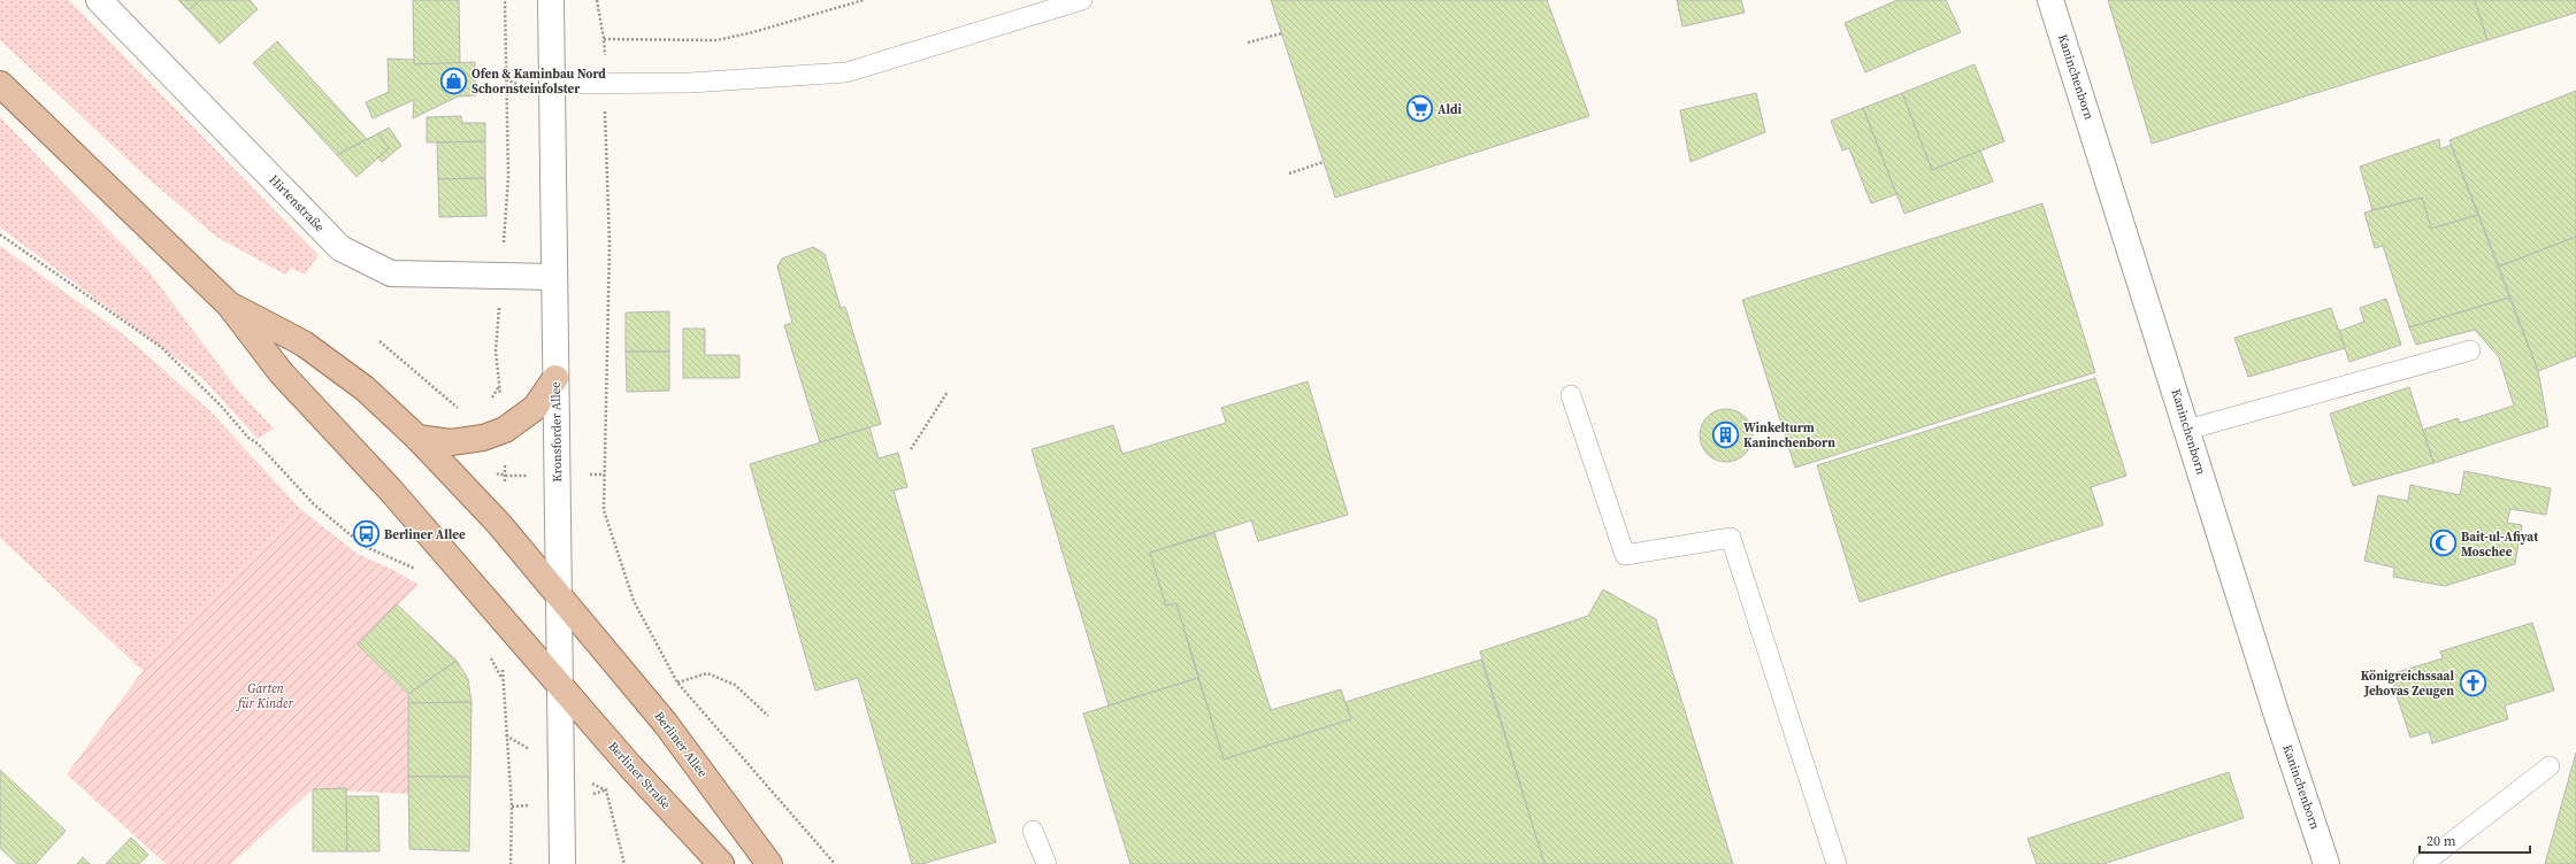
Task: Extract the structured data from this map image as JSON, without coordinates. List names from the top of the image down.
{
  "streets": {
    "main road": ["Berliner Allee", "Berliner Straße"],
    "street": ["Kaninchenborn", "Hirtenstraße", "Kronsforder Allee"]
  },
  "crossings": [
    ["Hirtenstraße", "Kronsforder Allee"],
    ["Kronsforder Allee", "Berliner Allee"],
    ["Kronsforder Allee", "Berliner Straße"]
  ],
  "parks": ["Garten für Kinder"],
  "places": {
    "shop": ["Ofen & Kaminbau Nord Schornsteinfolster"],
    "supermarket": ["Aldi"],
    "building": ["Winkelturm Kaninchenborn"],
    "bus stop": ["Berliner Allee"],
    "mosque": ["Bait-ul-Afiyat Moschee"],
    "church": ["Königreichssaal Jehovas Zeugen"]
  },
  "scale_bar": "20 m"
}
